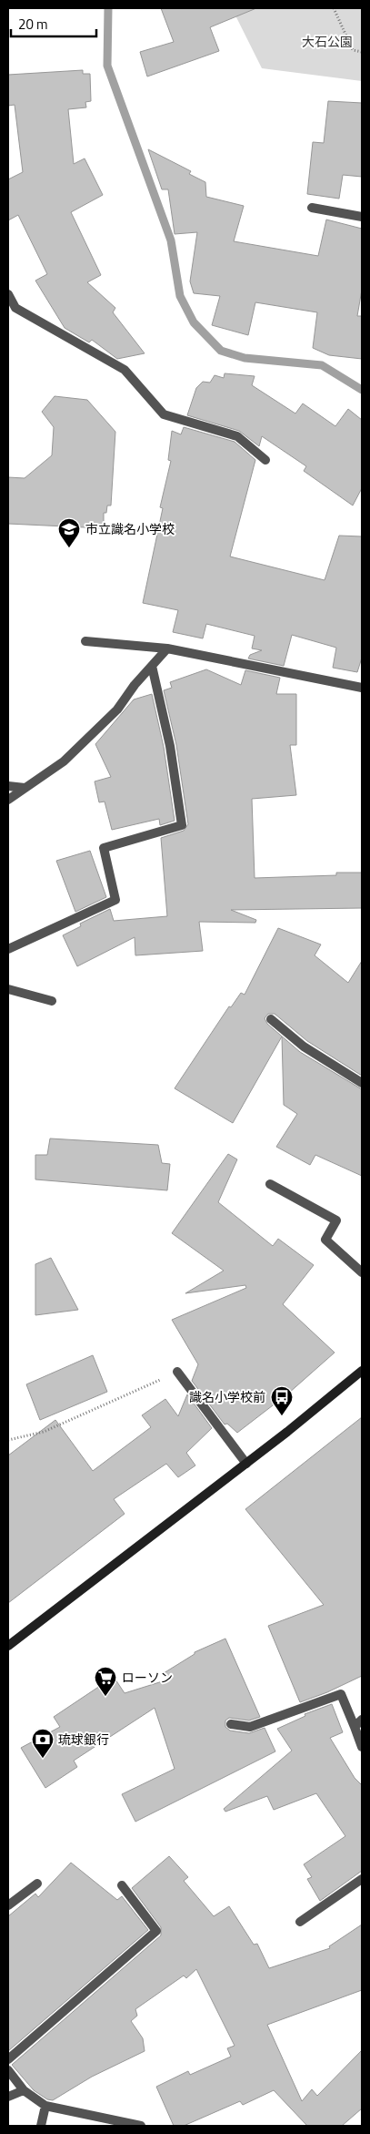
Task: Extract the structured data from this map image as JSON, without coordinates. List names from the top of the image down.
{
  "parks": ["大石公園"],
  "places": {
    "school or university": ["市立識名小学校"],
    "bus stop": ["識名小学校前"],
    "supermarket": ["ローソン"],
    "bank": ["琉球銀行"]
  },
  "scale_bar": "20 m"
}
